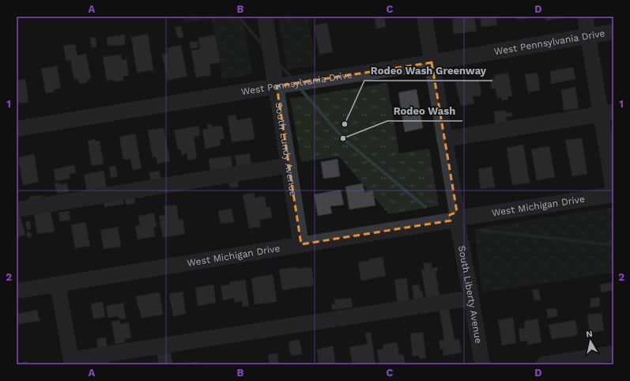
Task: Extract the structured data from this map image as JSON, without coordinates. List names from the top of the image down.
{
  "streets": {
    "street": [
      "West Pennsylvania Drive",
      "South Lundy Avenue",
      "West Michigan Drive",
      "South Liberty Avenue"
    ]
  },
  "crossings": [
    ["West Pennsylvania Drive", "South Lundy Avenue"],
    ["West Pennsylvania Drive", "South Liberty Avenue"],
    ["South Lundy Avenue", "West Michigan Drive"],
    ["West Michigan Drive", "South Liberty Avenue"]
  ],
  "places": ["Rodeo Wash Greenway", "Rodeo Wash"],
  "north": "top",
  "grid": {
    "columns": [
      "A",
      "B",
      "C",
      "D"
    ],
    "rows": ["1", "2"]
  }
}
